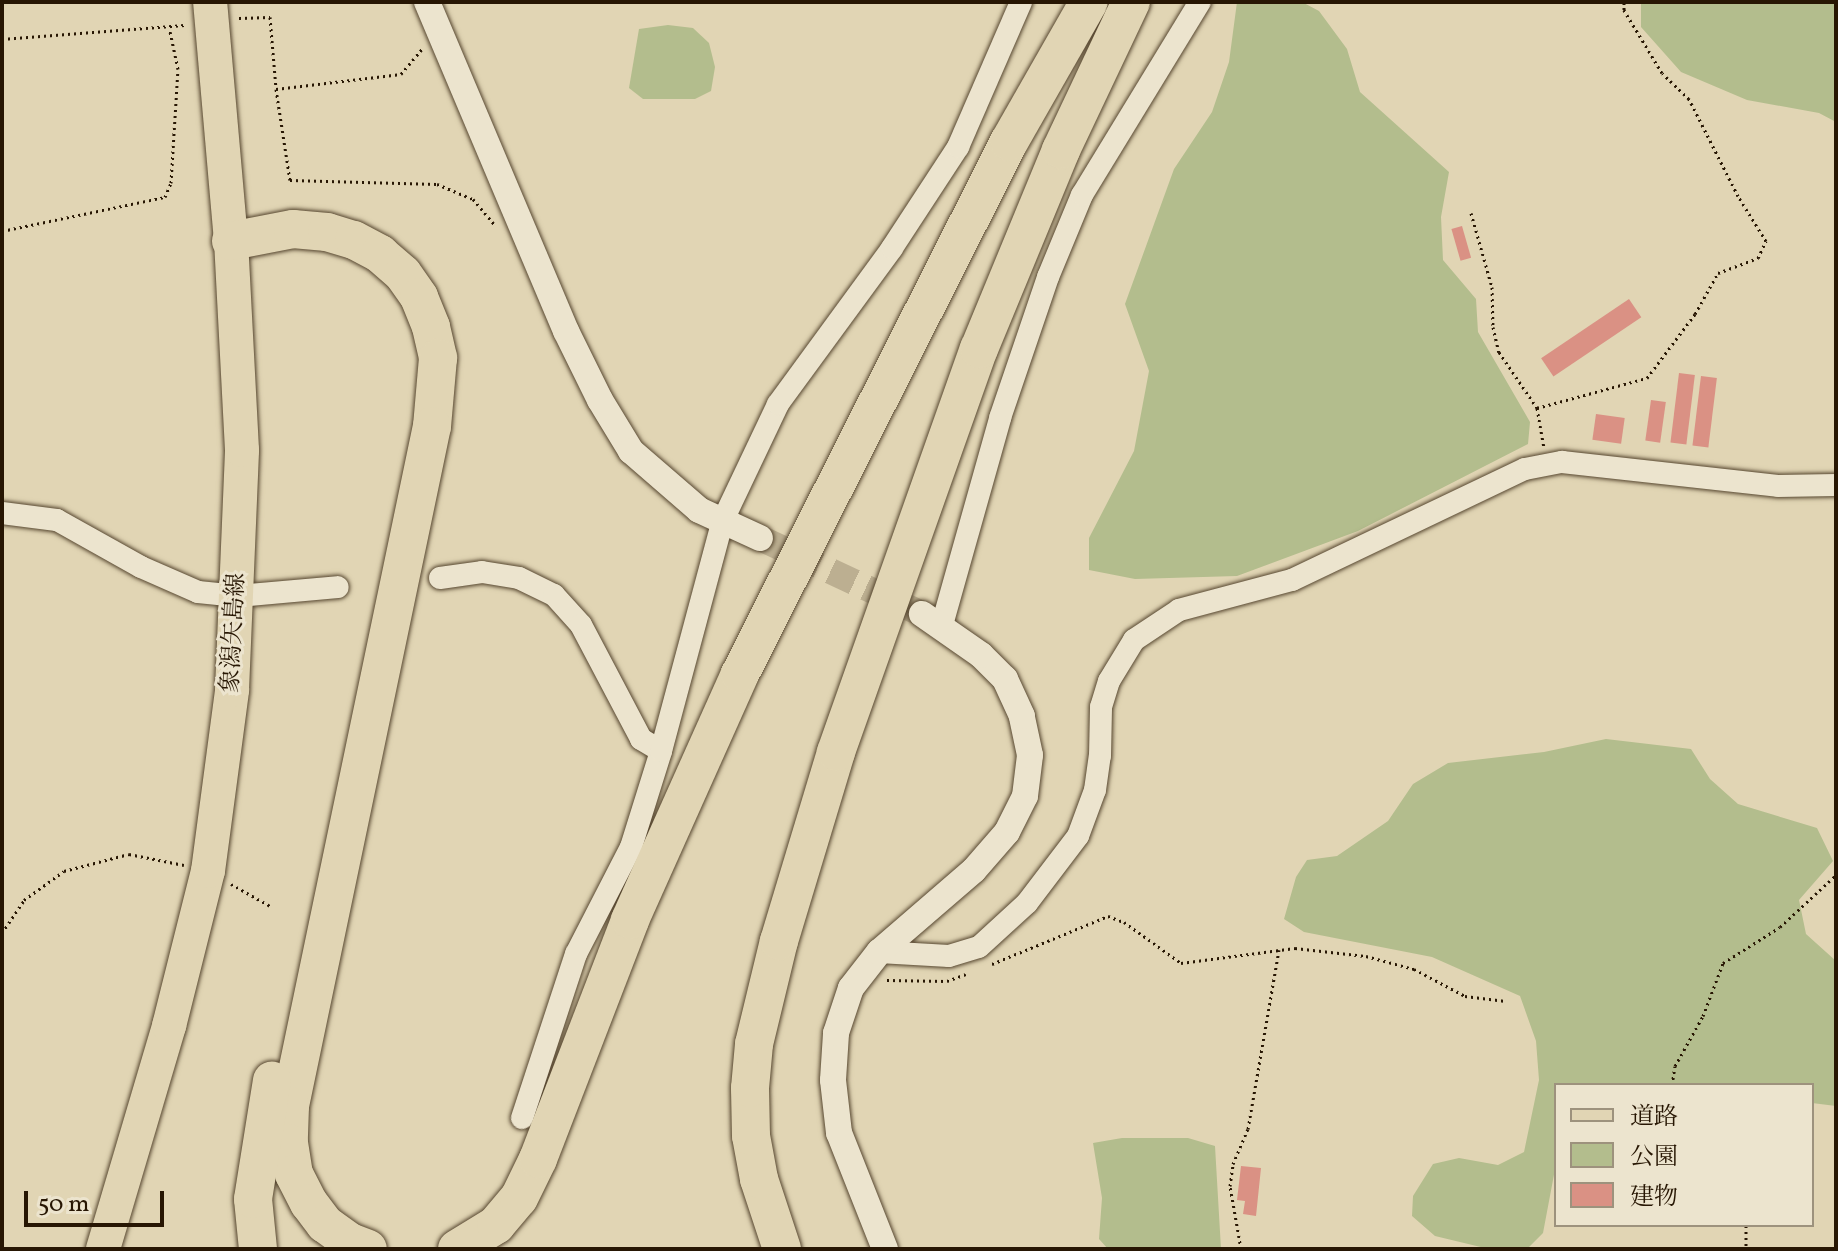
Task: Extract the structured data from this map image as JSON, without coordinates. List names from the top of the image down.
{
  "streets": {
    "main road": ["象潟矢島線"]
  },
  "legend": ["道路", "公園", "建物"],
  "scale_bar": "50 m"
}
